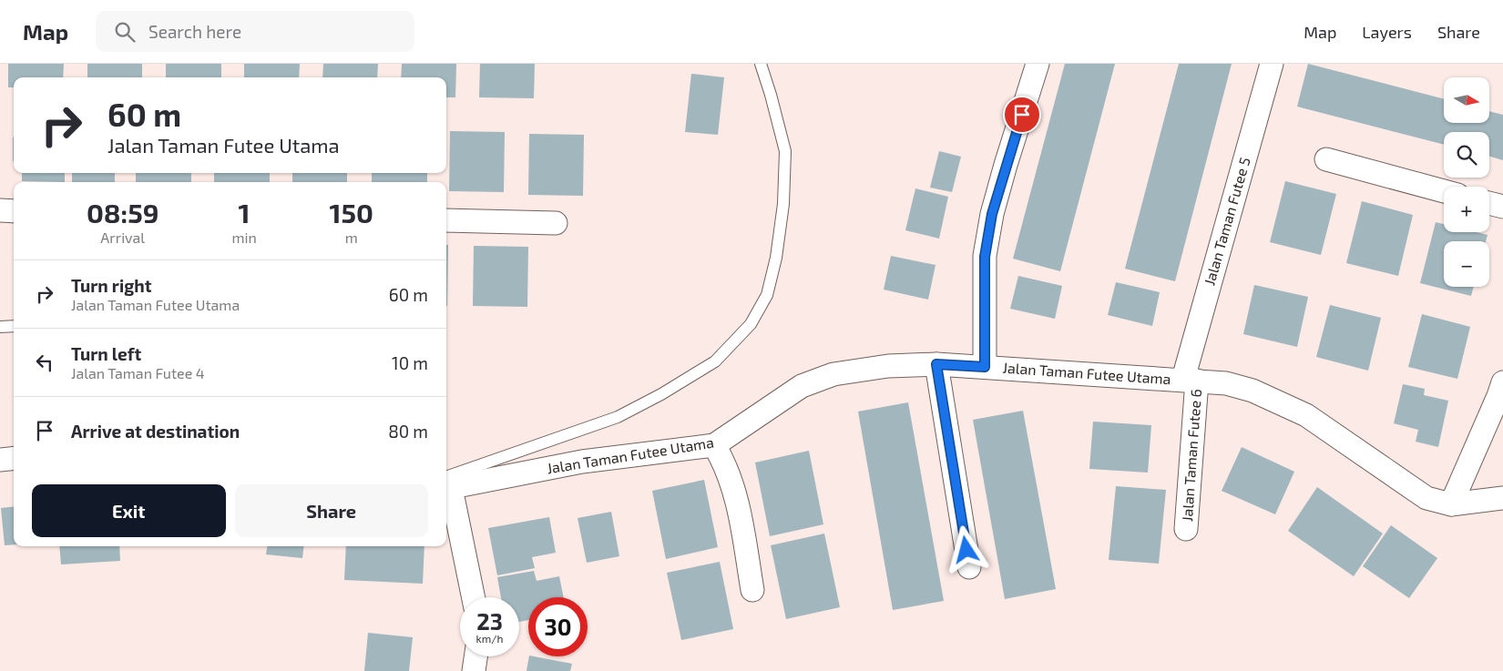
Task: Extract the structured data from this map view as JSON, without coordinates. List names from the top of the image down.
{
  "streets": {
    "street": ["Jalan Taman Futee 5", "Jalan Taman Futee Utama", "Jalan Taman Futee 6"]
  },
  "crossings": [
    ["Jalan Taman Futee 5", "Jalan Taman Futee Utama"],
    ["Jalan Taman Futee 5", "Jalan Taman Futee 6"],
    ["Jalan Taman Futee Utama", "Jalan Taman Futee 6"]
  ],
  "north": "right",
  "page": {
    "header": "Map",
    "search": "Search here",
    "nav": ["Map", "Layers", "Share"],
    "map_buttons": ["+", "−"],
    "turn": ["60 m", "Jalan Taman Futee Utama"],
    "eta": [
      "08:59",
      "Arrival",
      "1",
      "min",
      "150",
      "m"
    ],
    "list": [
      {
        "name": "Turn right",
        "note": "Jalan Taman Futee Utama",
        "value": "60 m"
      },
      {
        "name": "Turn left",
        "note": "Jalan Taman Futee 4",
        "value": "10 m"
      },
      {
        "name": "Arrive at destination",
        "value": "80 m"
      }
    ],
    "buttons": ["Exit", "Share"],
    "speed": "23 km/h",
    "limit": "30"
  }
}
